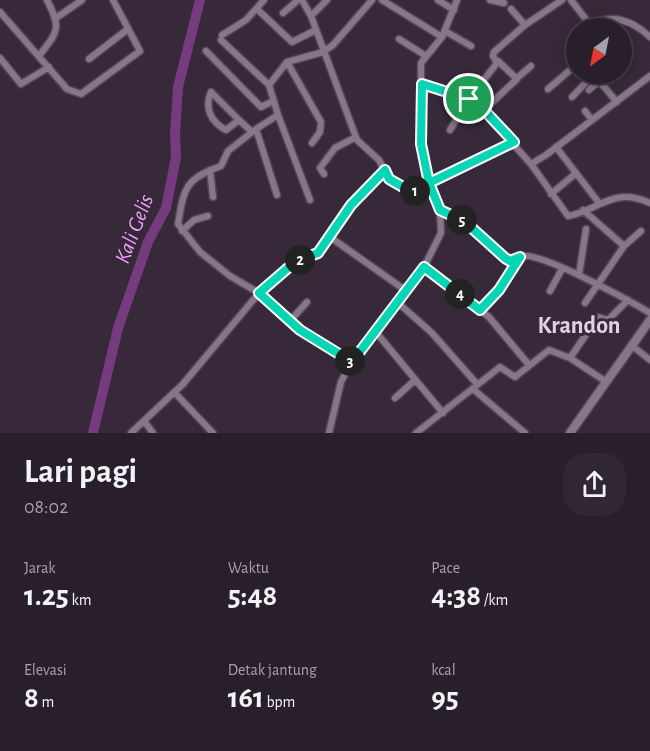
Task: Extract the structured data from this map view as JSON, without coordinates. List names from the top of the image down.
{
  "districts": ["Krandon"],
  "water": ["Kali Gelis"],
  "north": "bottom left",
  "page": {
    "pins": [
      "1",
      "5",
      "2",
      "4",
      "3"
    ],
    "heading": ["Lari pagi", "08:02"],
    "stats": [
      ["Jarak", "1.25 km"],
      ["Waktu", "5:48"],
      ["Pace", "4:38 /km"],
      ["Elevasi", "8 m"],
      ["Detak jantung", "161 bpm"],
      ["kcal", "95"]
    ]
  }
}
